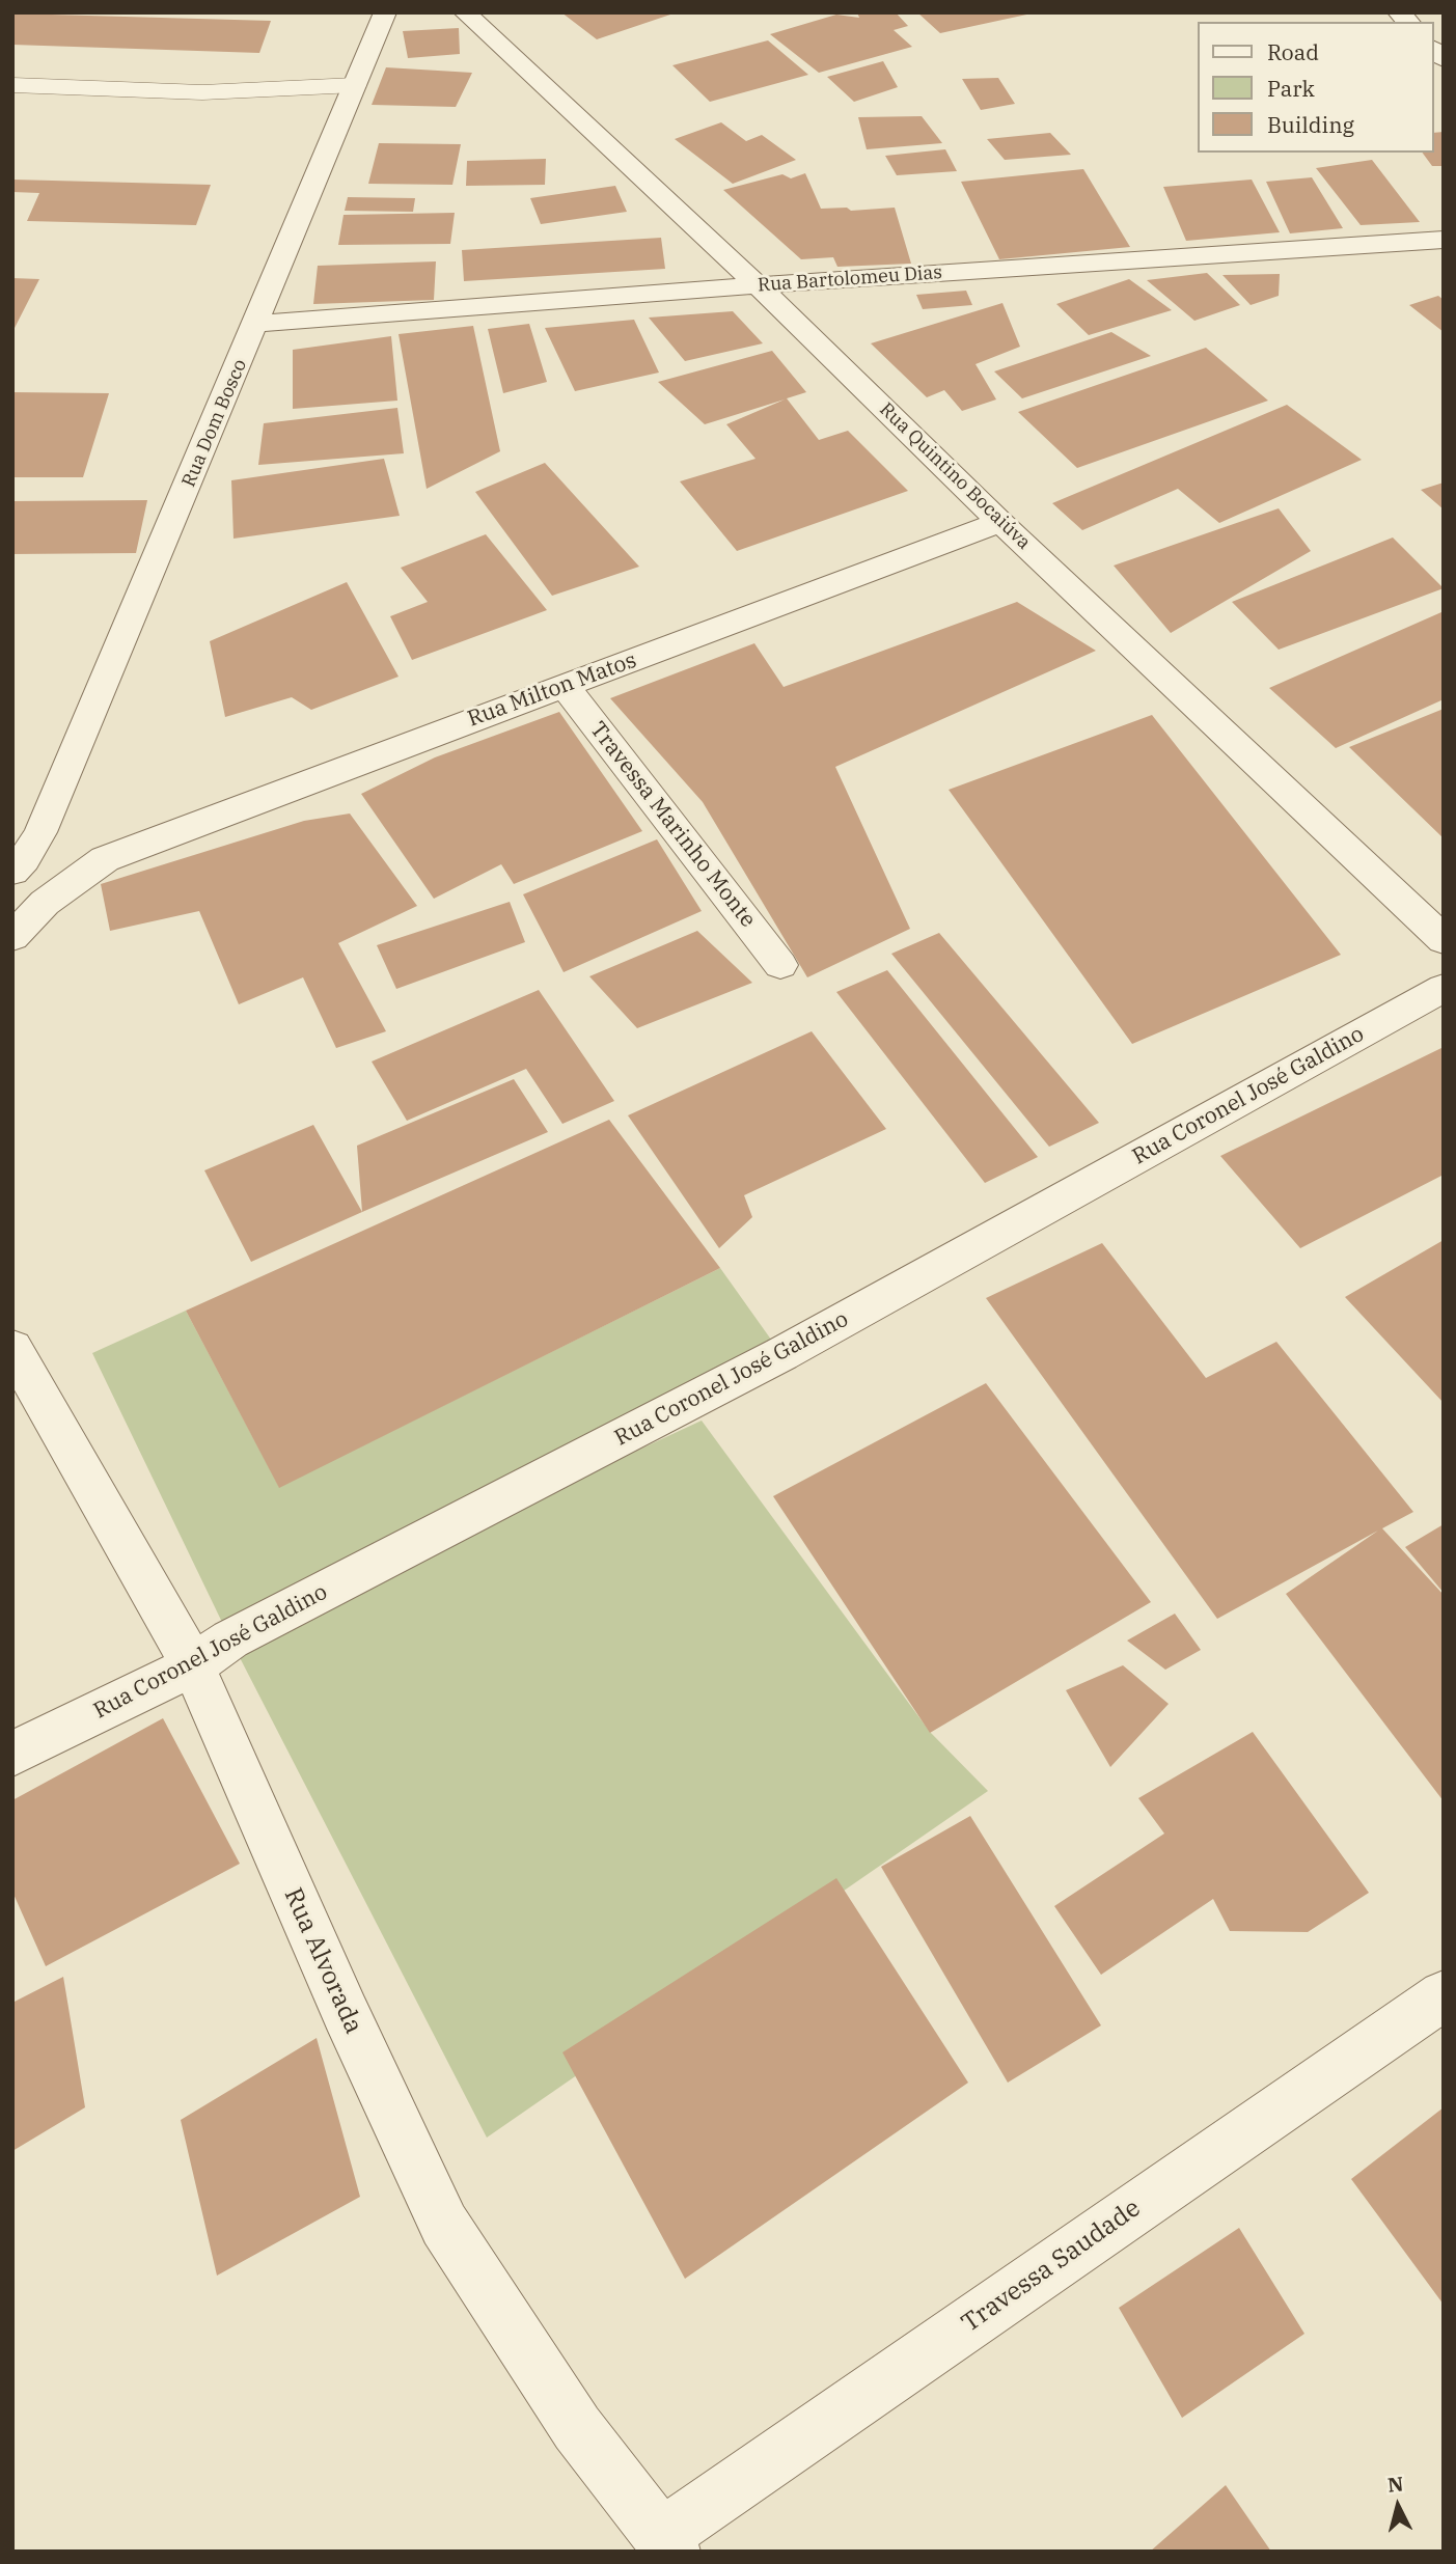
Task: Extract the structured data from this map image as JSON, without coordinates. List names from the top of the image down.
{
  "streets": {
    "street": [
      "Rua Bartolomeu Dias",
      "Rua Dom Bosco",
      "Rua Quintino Bocaiúva",
      "Rua Milton Matos",
      "Travessa Marinho Monte",
      "Rua Coronel José Galdino",
      "Rua Alvorada",
      "Travessa Saudade"
    ]
  },
  "crossings": [
    ["Rua Bartolomeu Dias", "Rua Dom Bosco"],
    ["Rua Bartolomeu Dias", "Rua Quintino Bocaiúva"],
    ["Rua Dom Bosco", "Rua Milton Matos"],
    ["Rua Quintino Bocaiúva", "Rua Milton Matos"],
    ["Rua Milton Matos", "Travessa Marinho Monte"],
    ["Rua Coronel José Galdino", "Rua Alvorada"],
    ["Rua Alvorada", "Travessa Saudade"]
  ],
  "legend": ["Road", "Park", "Building"],
  "north": "top"
}
